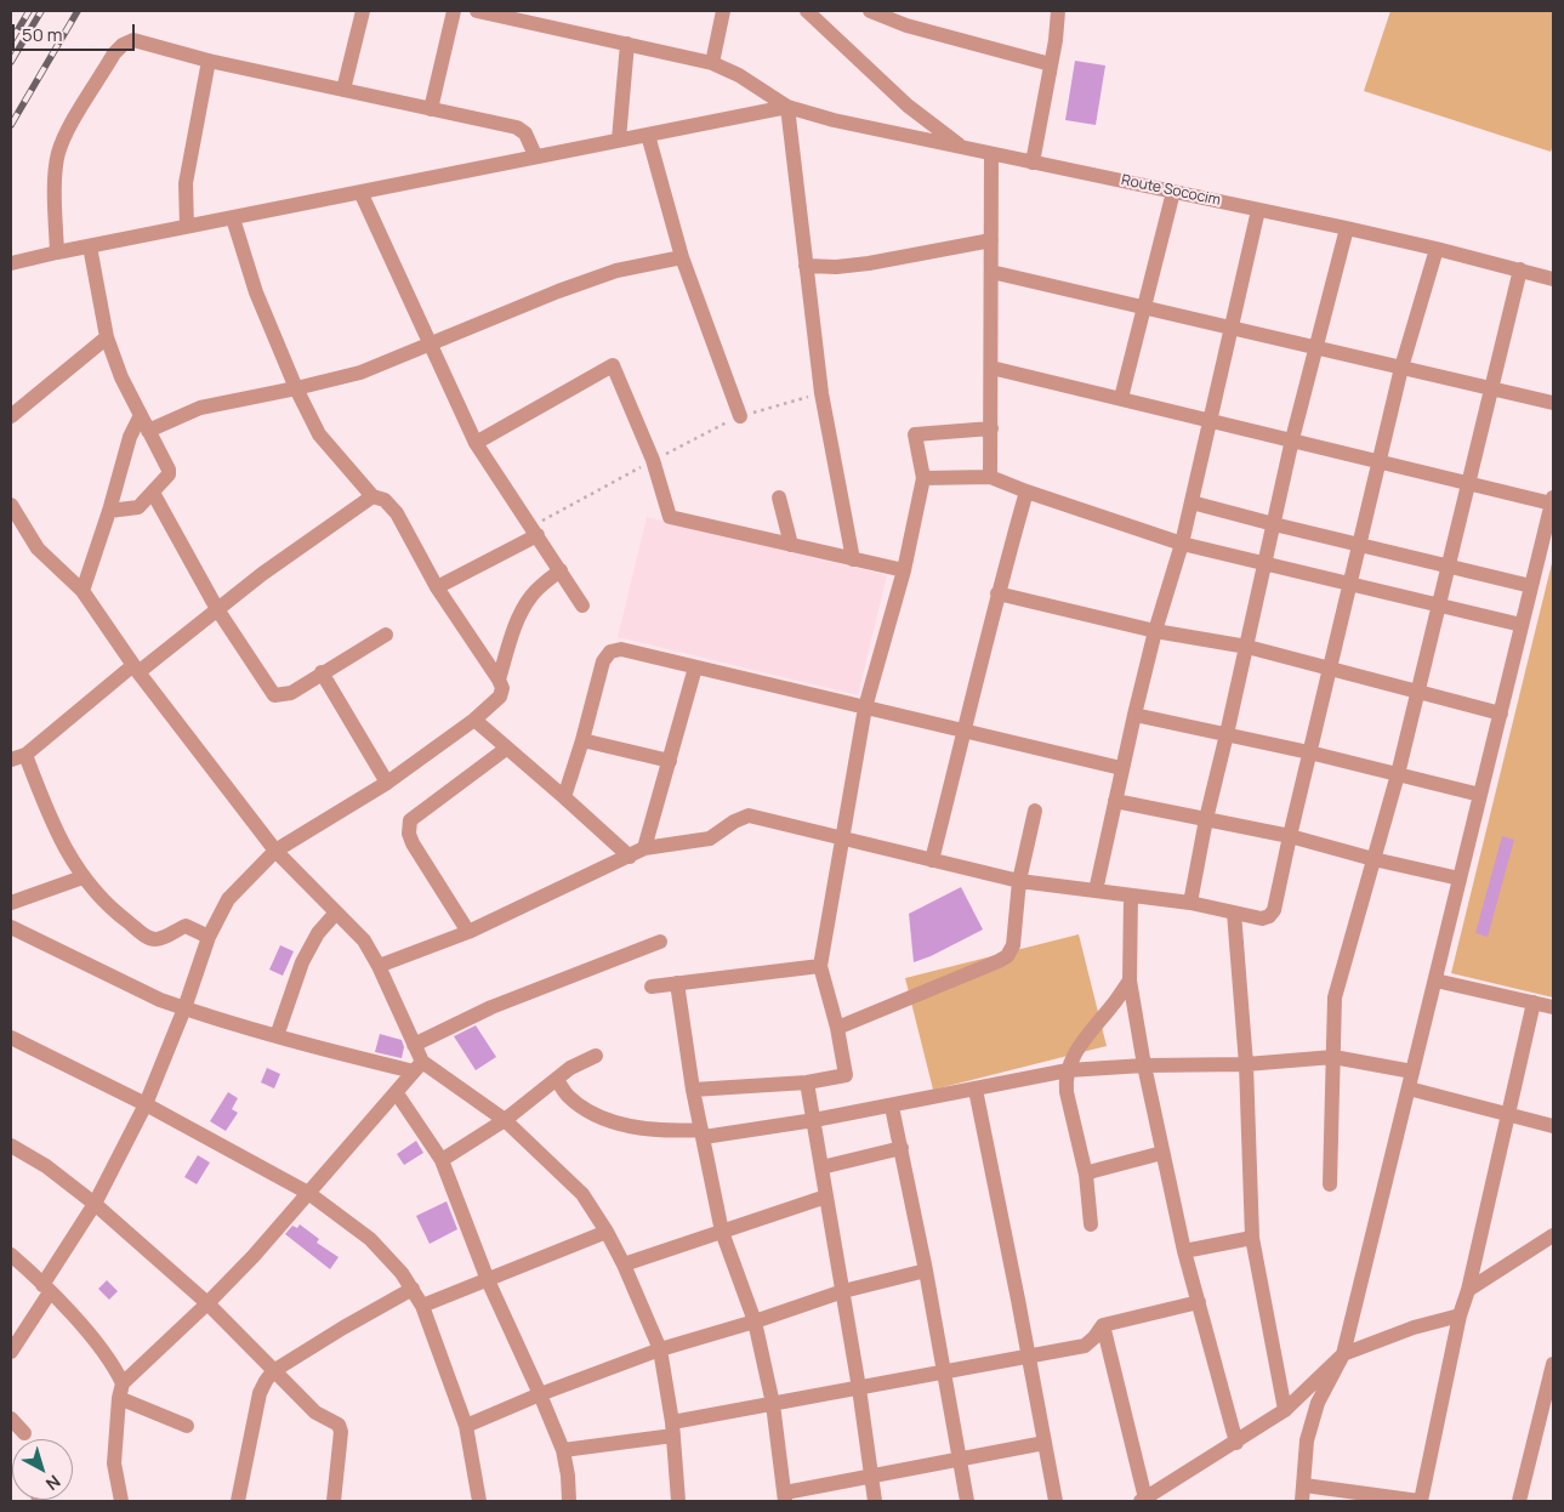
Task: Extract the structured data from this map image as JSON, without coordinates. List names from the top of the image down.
{
  "streets": {
    "street": ["Route Sococim"]
  },
  "scale_bar": "50 m",
  "north": "bottom right"
}
